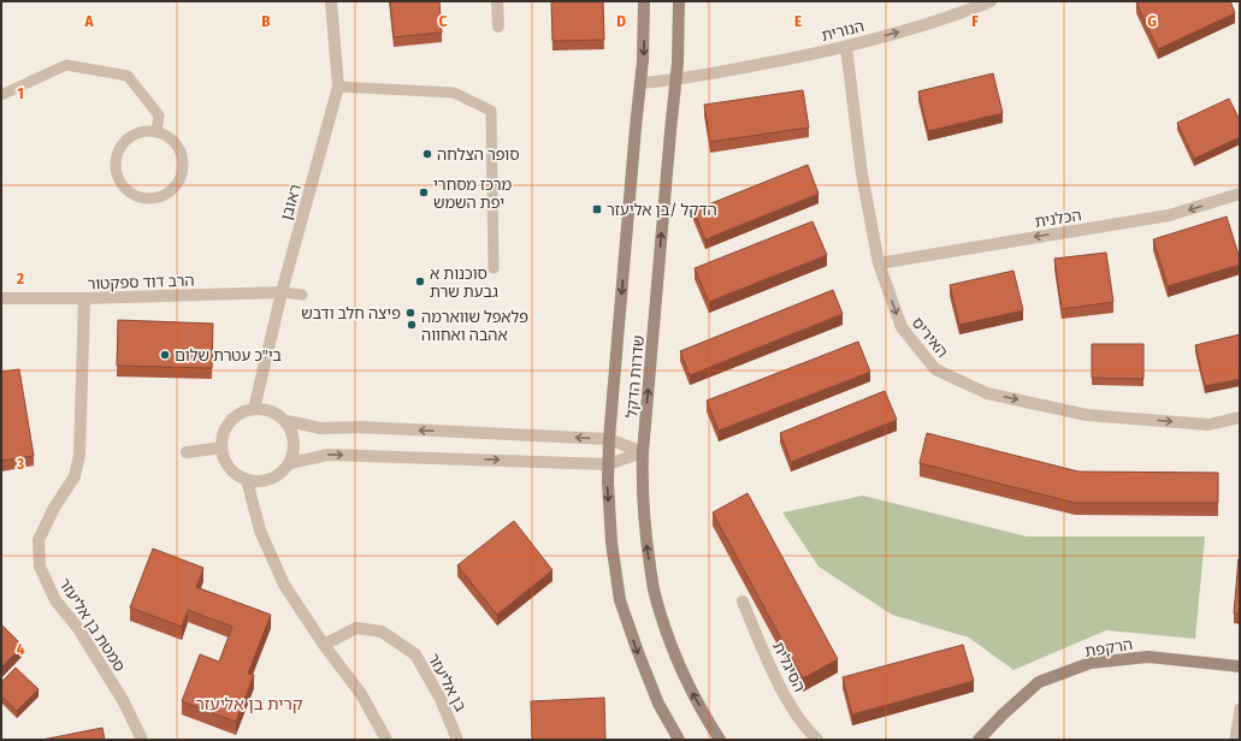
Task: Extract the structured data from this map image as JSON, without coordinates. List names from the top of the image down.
{
  "streets": {
    "main road": ["שדרות הדקל", "הרקפת"],
    "street": [
      "הנורית",
      "ראובן",
      "הכלנית",
      "הרב דוד ספקטור",
      "האיריס",
      "סמטת בן אליעזר",
      "הסיגלית",
      "בן אליעזר"
    ]
  },
  "crossings": [
    ["הנורית", "האיריס"],
    ["הנורית", "שדרות הדקל"],
    ["ראובן", "הרב דוד ספקטור"],
    ["הכלנית", "האיריס"],
    ["הרב דוד ספקטור", "סמטת בן אליעזר"]
  ],
  "one_way": ["הנורית", "הכלנית", "האיריס"],
  "districts": ["קרית בן אליעזר"],
  "places": {
    "other": [
      "סופר הצלחה",
      "מרכז מסחרי יפת השמש",
      "סוכנות א גבעת שרת",
      "פיצה חלב ודבש",
      "פלאפל שווארמה אהבה ואחווה",
      "בי\"כ עטרת שלום"
    ],
    "transit": ["הדקל /בן אליעזר"]
  },
  "grid": {
    "columns": [
      "A",
      "B",
      "C",
      "D",
      "E",
      "F",
      "G"
    ],
    "rows": [
      "1",
      "2",
      "3",
      "4"
    ]
  }
}
